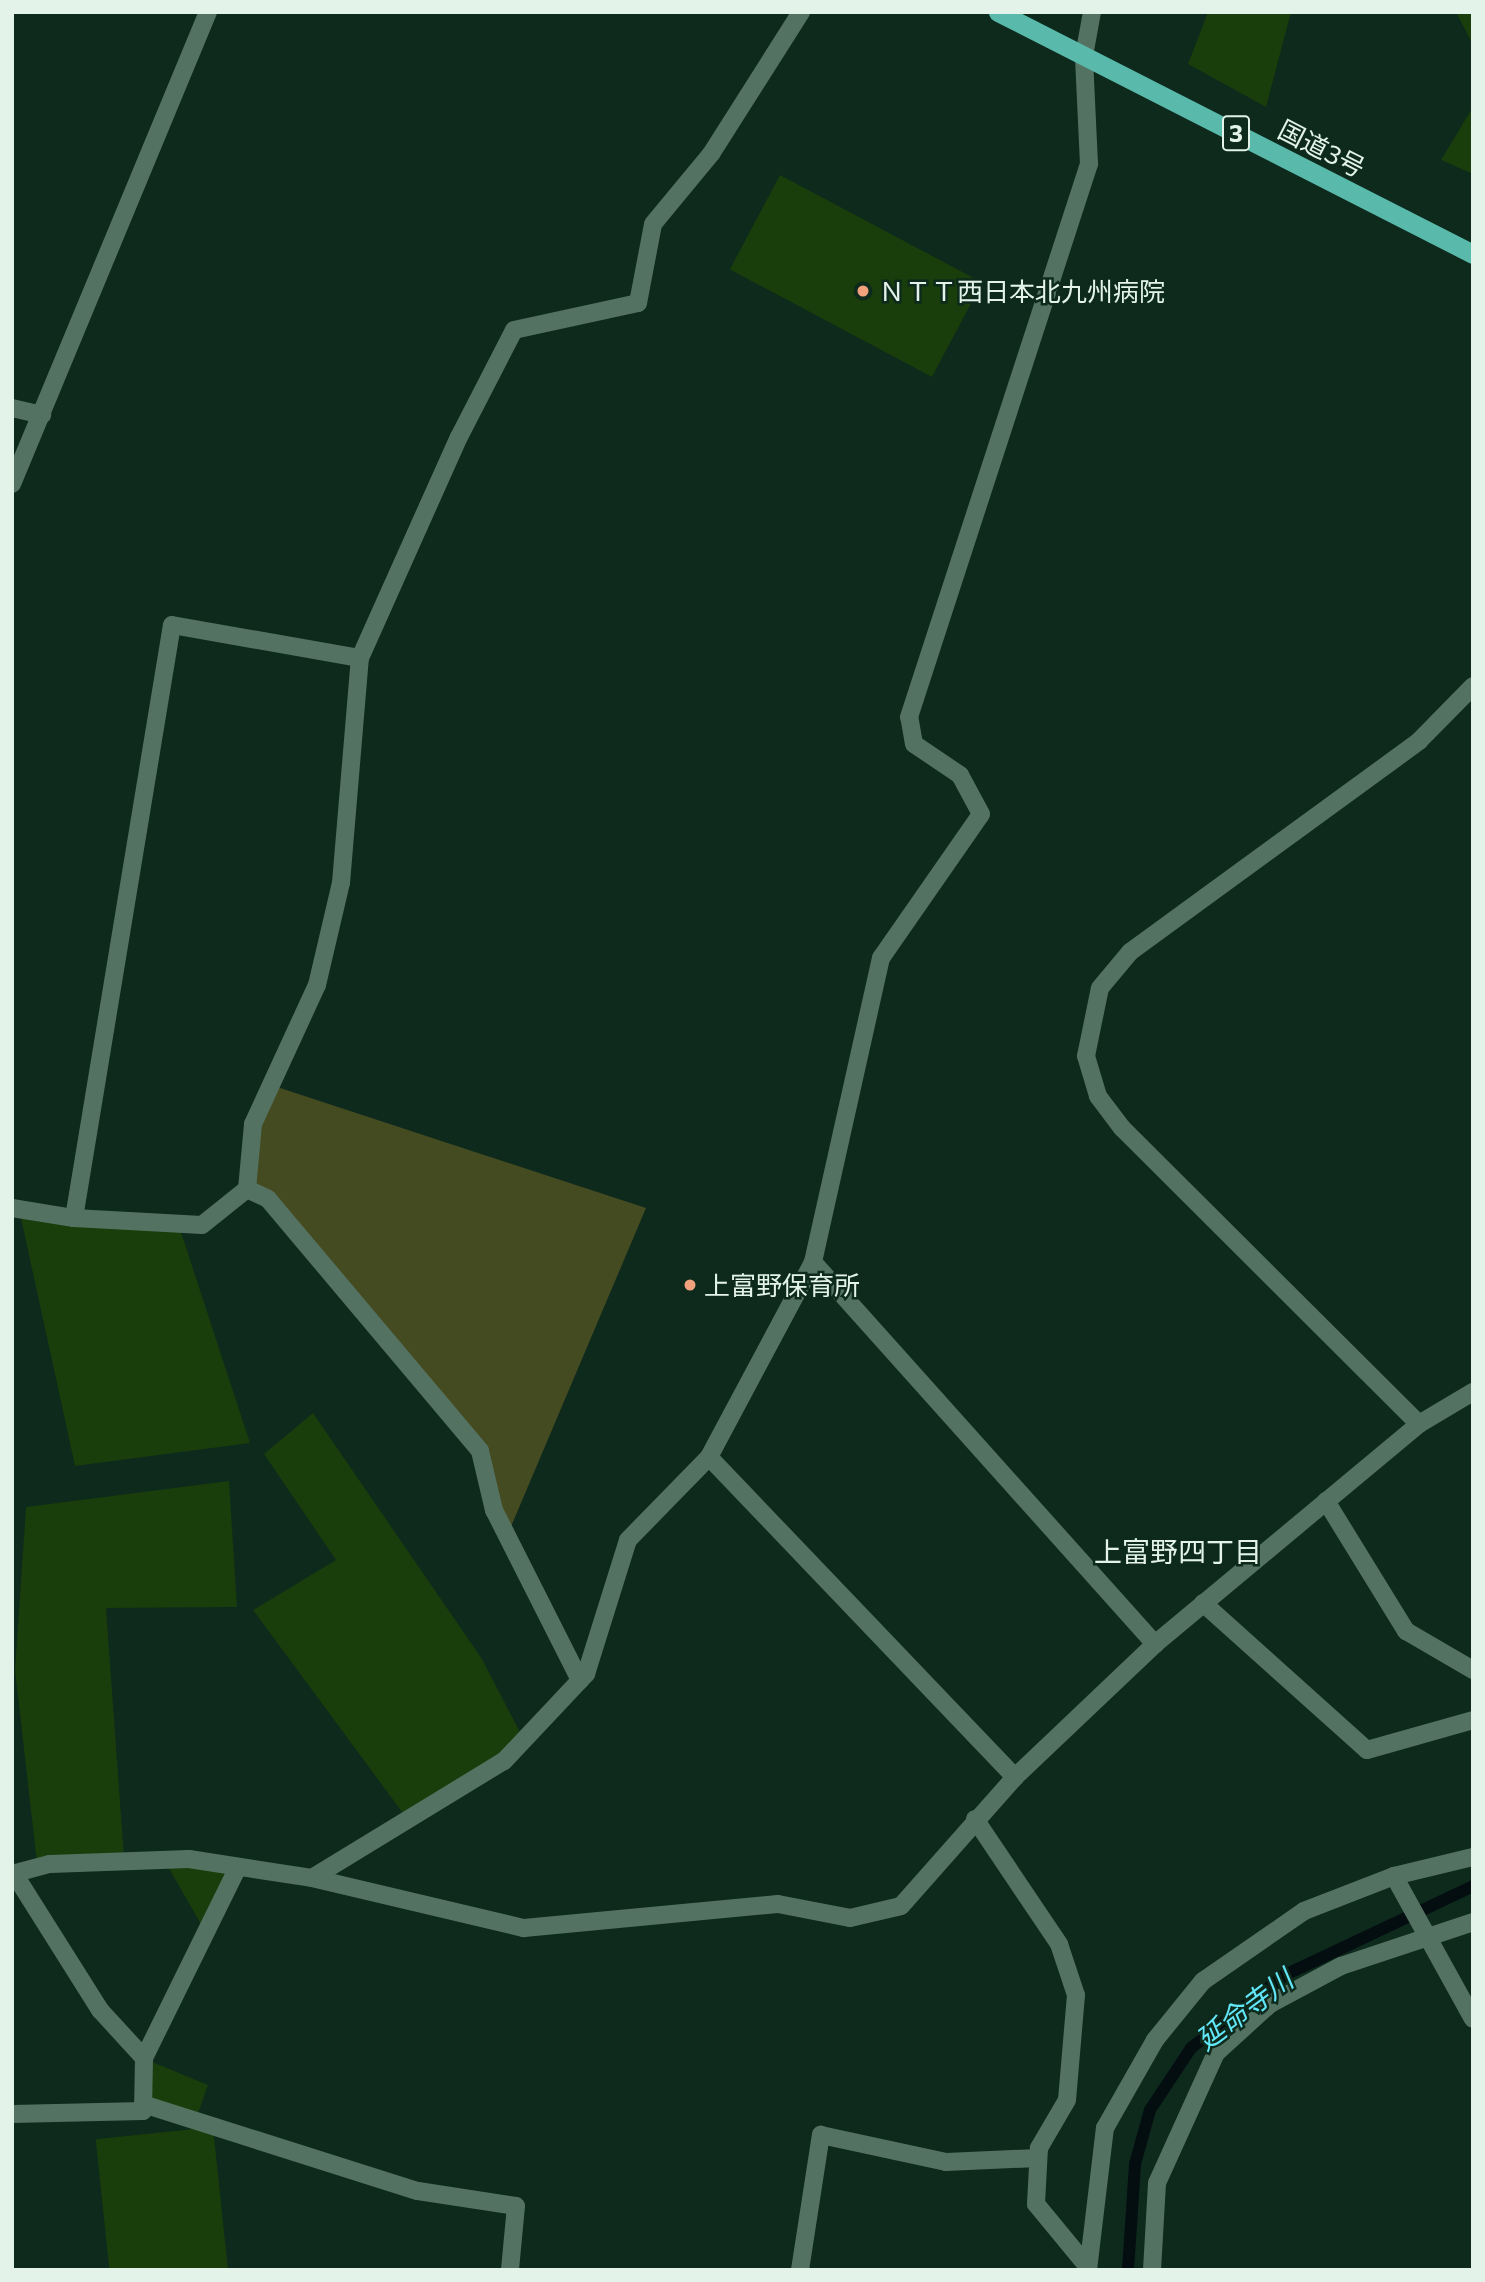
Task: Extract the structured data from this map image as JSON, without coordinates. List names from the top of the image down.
{
  "streets": {
    "highway": ["3", "国道3号"]
  },
  "districts": ["上富野四丁目"],
  "water": ["延命寺川"],
  "places": ["ＮＴＴ西日本北九州病院", "上富野保育所"]
}
